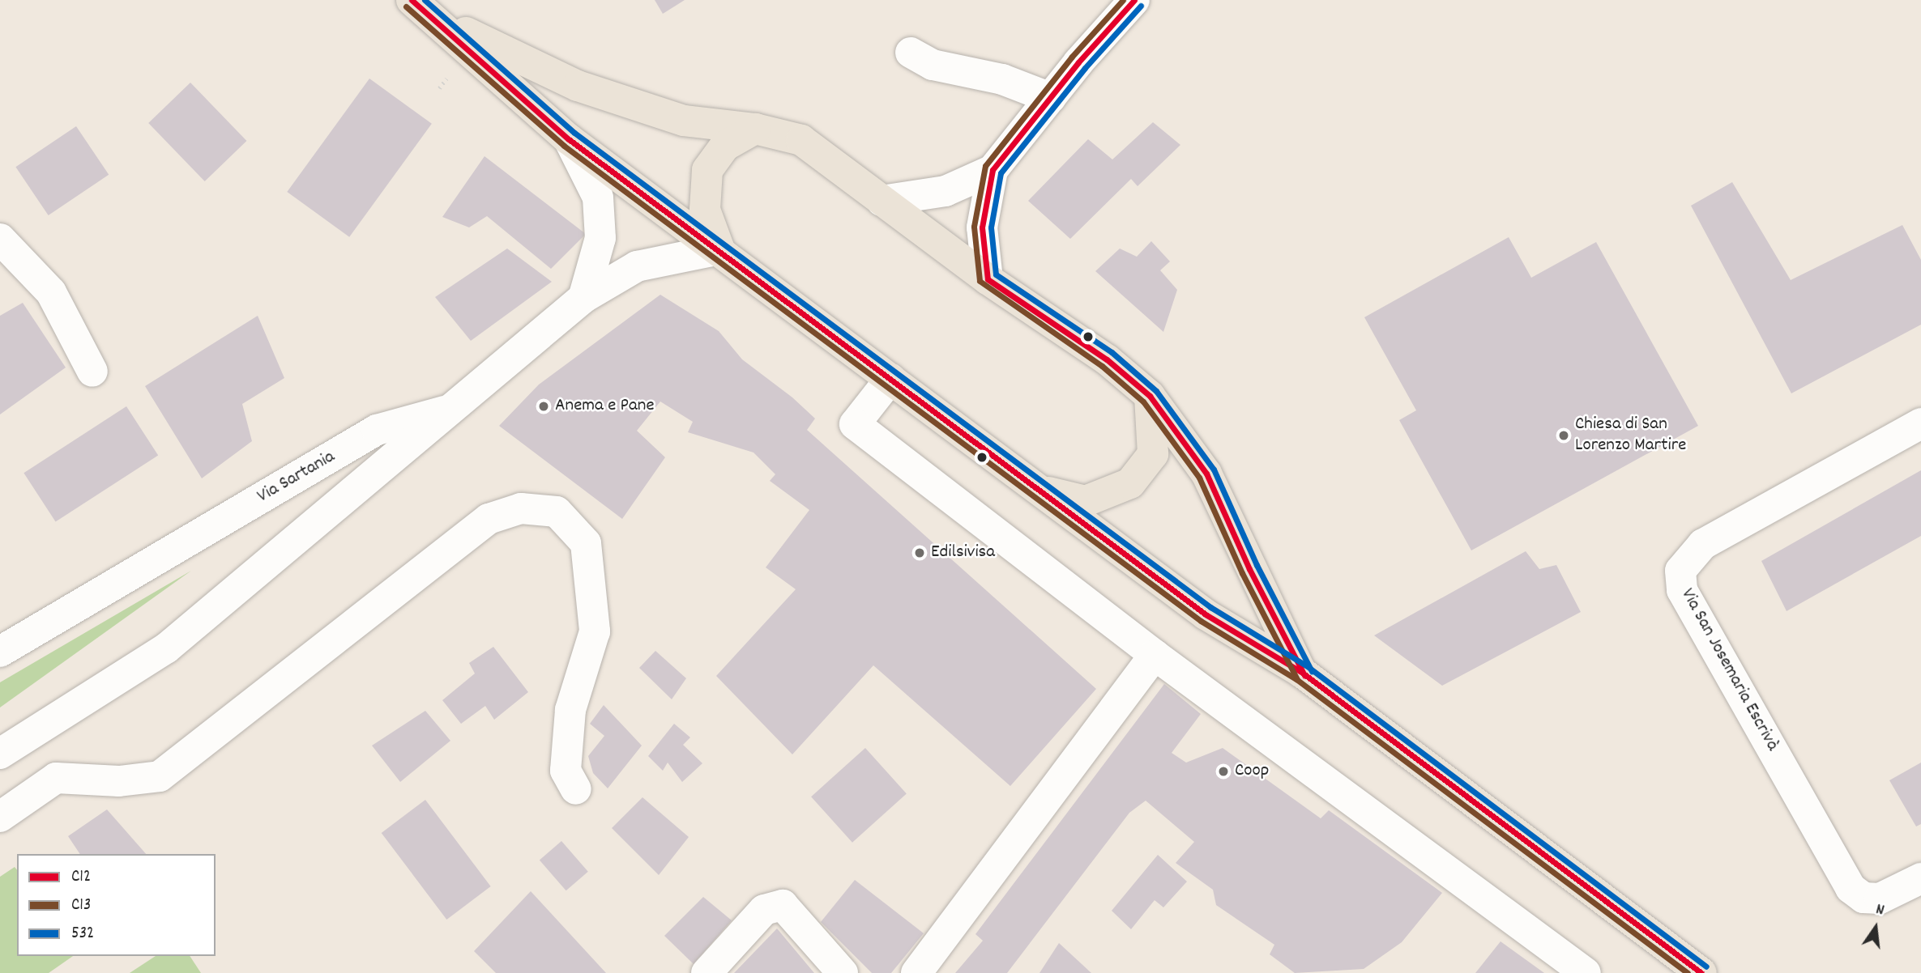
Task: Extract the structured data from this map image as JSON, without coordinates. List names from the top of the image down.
{
  "streets": {
    "street": ["Via Sartania", "Via San Josemaria Escrivà"]
  },
  "places": [
    "Anema e Pane",
    "Chiesa di San Lorenzo Martire",
    "Edilsivisa",
    "Coop"
  ],
  "lines": ["transit line C12", "transit line C13", "transit line 532"],
  "legend": ["C12", "C13", "532"],
  "north": "top"
}
